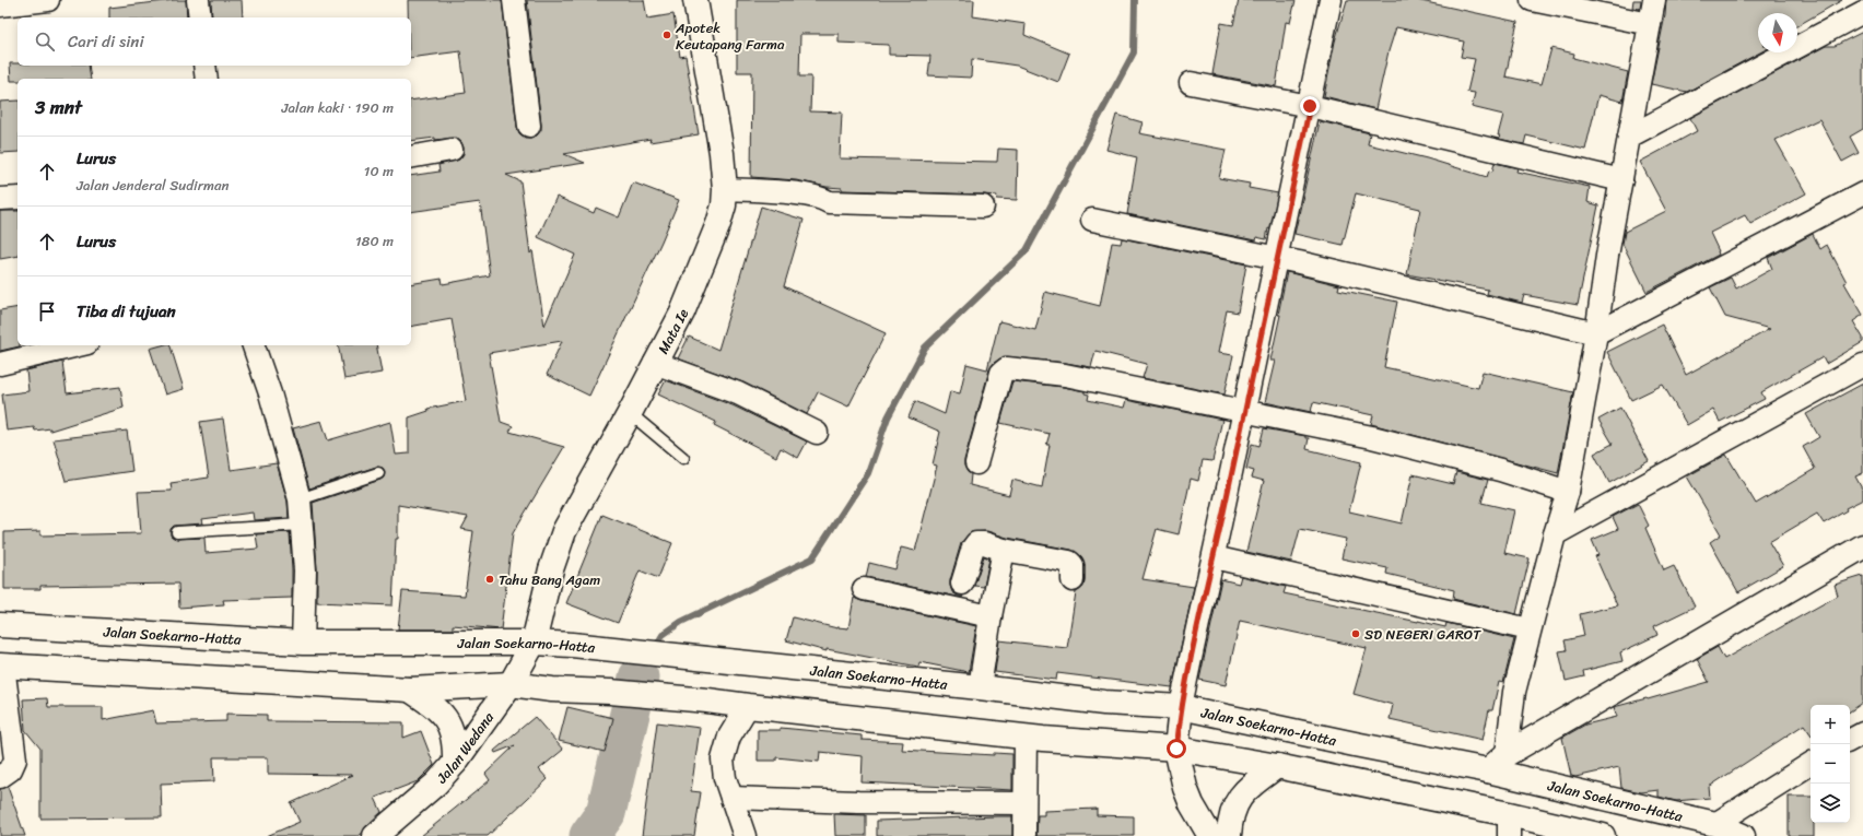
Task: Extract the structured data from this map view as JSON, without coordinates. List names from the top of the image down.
{
  "streets": {
    "main road": ["Mata Ie", "Jalan Soekarno-Hatta", "Jalan Wedana"]
  },
  "crossings": [
    ["Mata Ie", "Jalan Soekarno-Hatta"],
    ["Mata Ie", "Jalan Wedana"],
    ["Jalan Soekarno-Hatta", "Jalan Wedana"]
  ],
  "places": ["Apotek Keutapang Farma", "Tahu Bang Agam", "SD NEGERI GAROT"],
  "north": "bottom",
  "page": {
    "search": "Cari di sini",
    "heading": ["3 mnt", "Jalan kaki · 190 m"],
    "list": [
      ["Lurus", "Jalan Jenderal Sudirman", "10 m"],
      ["Lurus", "180 m"],
      "Tiba di tujuan"
    ],
    "map_buttons": ["+", "−"]
  }
}
